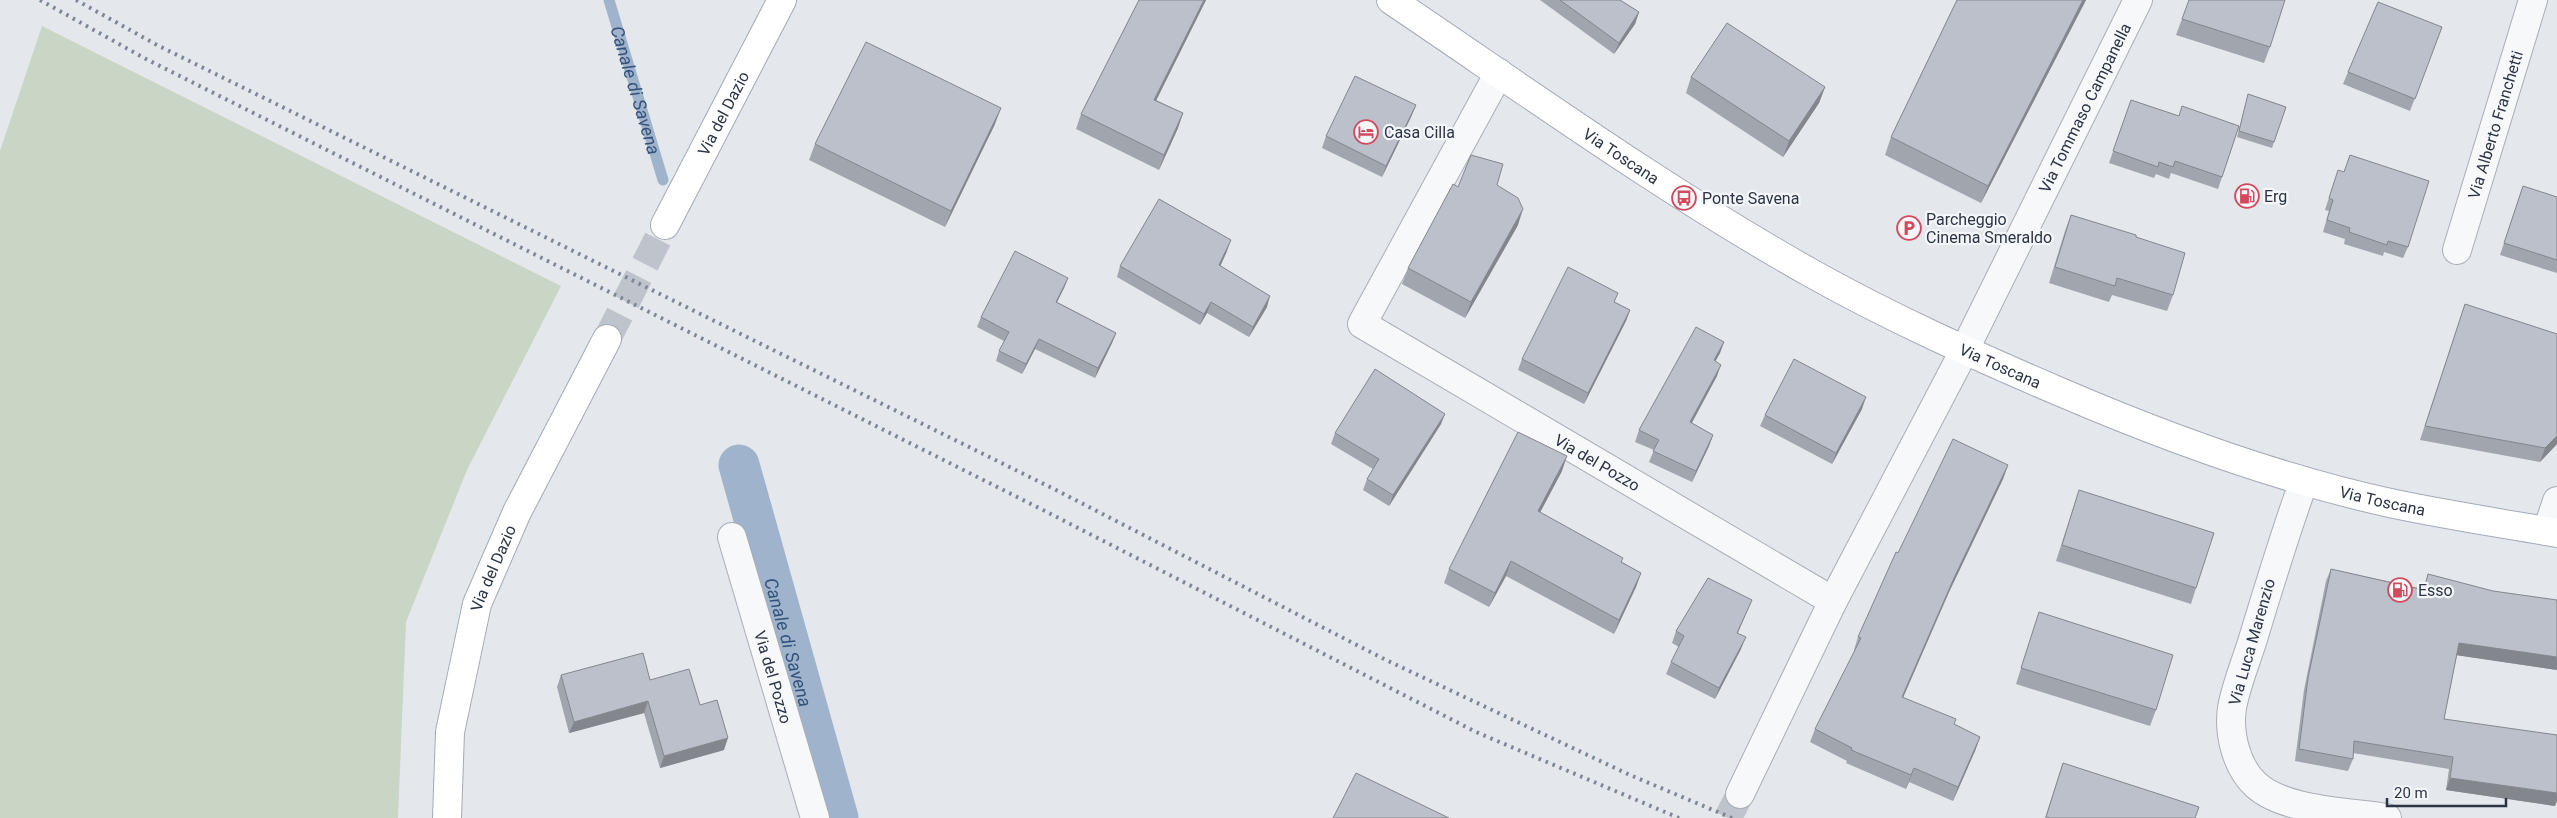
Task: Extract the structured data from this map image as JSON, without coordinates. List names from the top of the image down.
{
  "streets": {
    "main road": ["Via del Dazio", "Via Toscana"],
    "street": [
      "Via Tommaso Campanella",
      "Via Alberto Franchetti",
      "Via del Pozzo",
      "Via Luca Marenzio"
    ]
  },
  "crossings": [
    ["Via Tommaso Campanella", "Via Toscana"],
    ["Via Toscana", "Via del Pozzo"],
    ["Via Toscana", "Via Luca Marenzio"]
  ],
  "water": ["Canale di Savena"],
  "places": {
    "hotel": ["Casa Cilla"],
    "fuel station": ["Erg", "Esso"],
    "bus stop": ["Ponte Savena"],
    "parking": ["Parcheggio Cinema Smeraldo"]
  },
  "scale_bar": "20 m"
}
